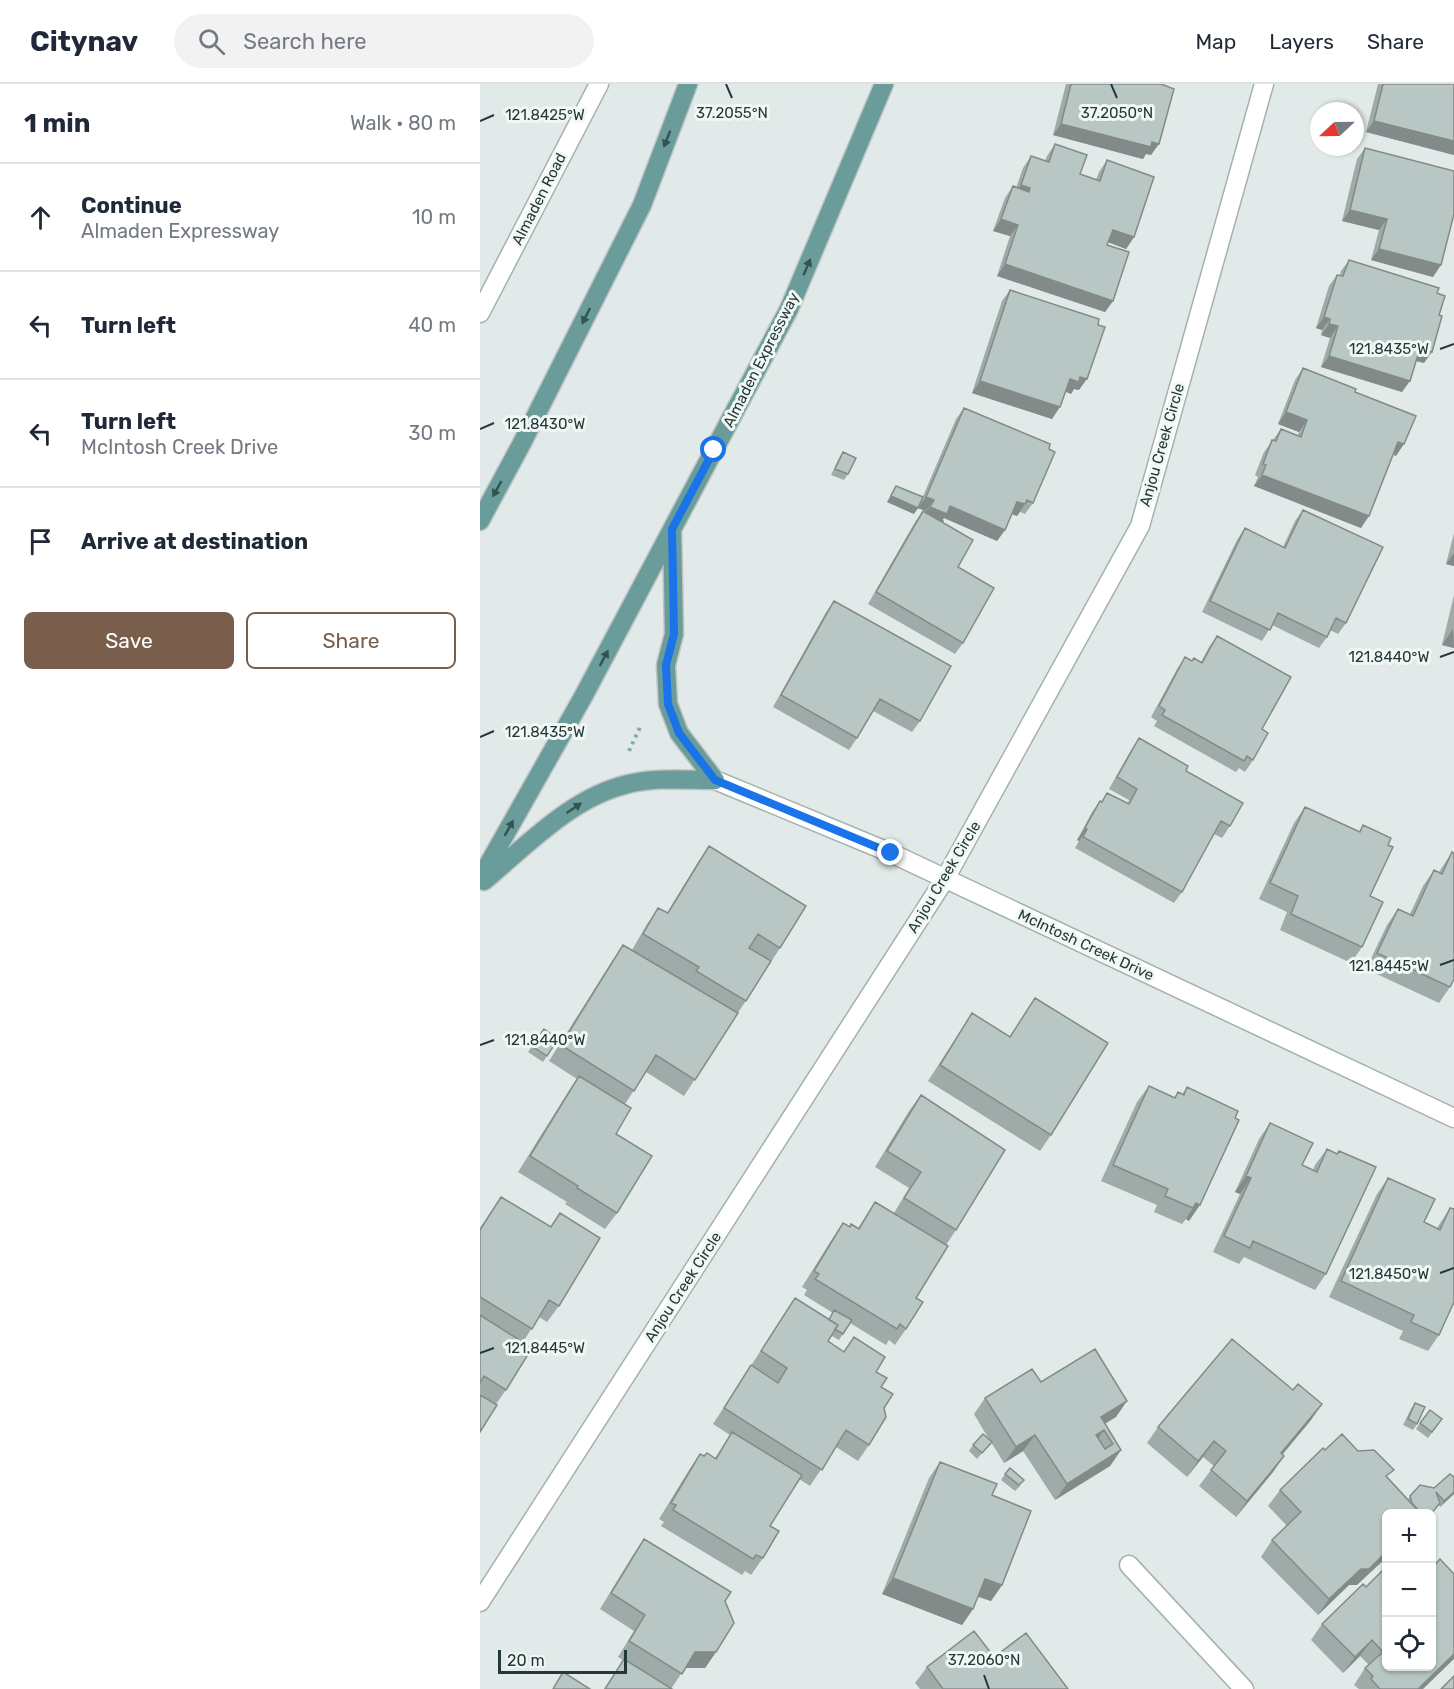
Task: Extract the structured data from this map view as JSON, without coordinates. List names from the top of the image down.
{
  "streets": {
    "main road": ["Almaden Expressway"],
    "street": ["Almaden Road", "Anjou Creek Circle", "McIntosh Creek Drive"]
  },
  "crossings": [
    ["Anjou Creek Circle", "McIntosh Creek Drive"]
  ],
  "one_way": ["Almaden Expressway"],
  "scale_bar": "20 m",
  "north": "left",
  "page": {
    "header": "Citynav",
    "search": "Search here",
    "nav": ["Map", "Layers", "Share"],
    "heading": ["1 min", "Walk · 80 m"],
    "list": [
      ["Continue", "Almaden Expressway", "10 m"],
      ["Turn left", "40 m"],
      ["Turn left", "McIntosh Creek Drive", "30 m"],
      "Arrive at destination"
    ],
    "buttons": ["Save", "Share"],
    "map_buttons": ["+", "−"],
    "scale": "20 m"
  },
  "coordinates": [
    "37.2050°N",
    "37.2055°N",
    "121.8425°W",
    "121.8435°W",
    "121.8430°W",
    "121.8440°W",
    "121.8445°W",
    "121.8450°W",
    "37.2060°N"
  ]
}
